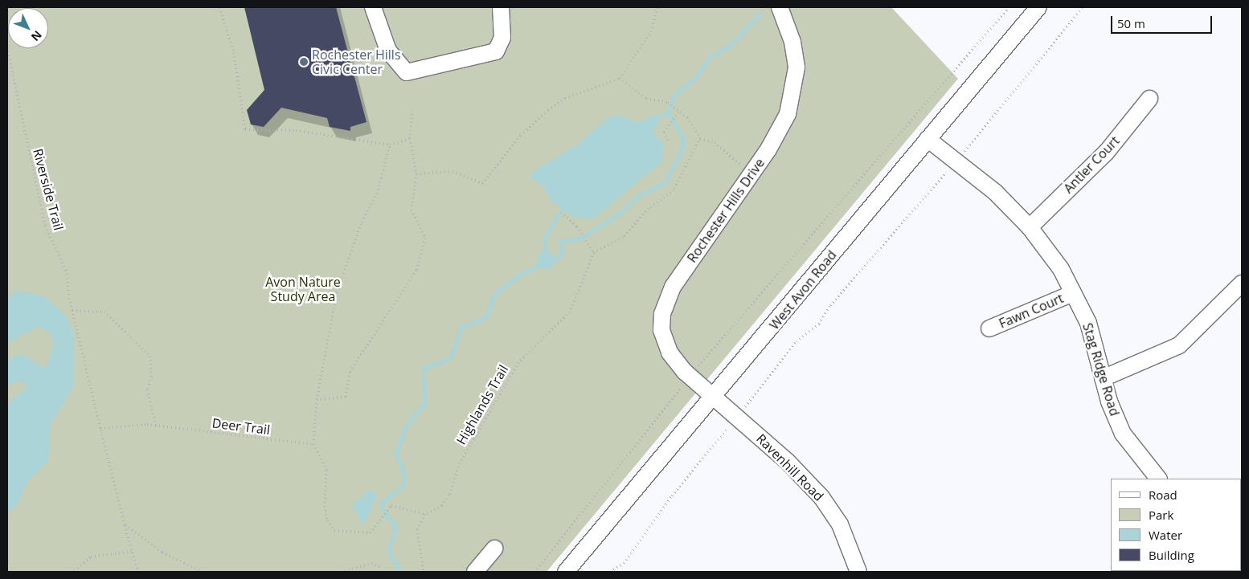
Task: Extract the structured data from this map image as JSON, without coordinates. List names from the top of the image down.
{
  "streets": {
    "street": [
      "Antler Court",
      "Rochester Hills Drive",
      "West Avon Road",
      "Fawn Court",
      "Stag Ridge Road",
      "Ravenhill Road"
    ],
    "path": ["Riverside Trail", "Highlands Trail", "Deer Trail"]
  },
  "crossings": [
    ["Antler Court", "Stag Ridge Road"],
    ["Riverside Trail", "Deer Trail"],
    ["Rochester Hills Drive", "West Avon Road"],
    ["Rochester Hills Drive", "Ravenhill Road"],
    ["West Avon Road", "Stag Ridge Road"],
    ["West Avon Road", "Ravenhill Road"],
    ["Fawn Court", "Stag Ridge Road"]
  ],
  "parks": ["Avon Nature Study Area"],
  "places": ["Rochester Hills Civic Center"],
  "legend": [
    "Road",
    "Park",
    "Water",
    "Building"
  ],
  "scale_bar": "50 m",
  "north": "bottom right"
}
